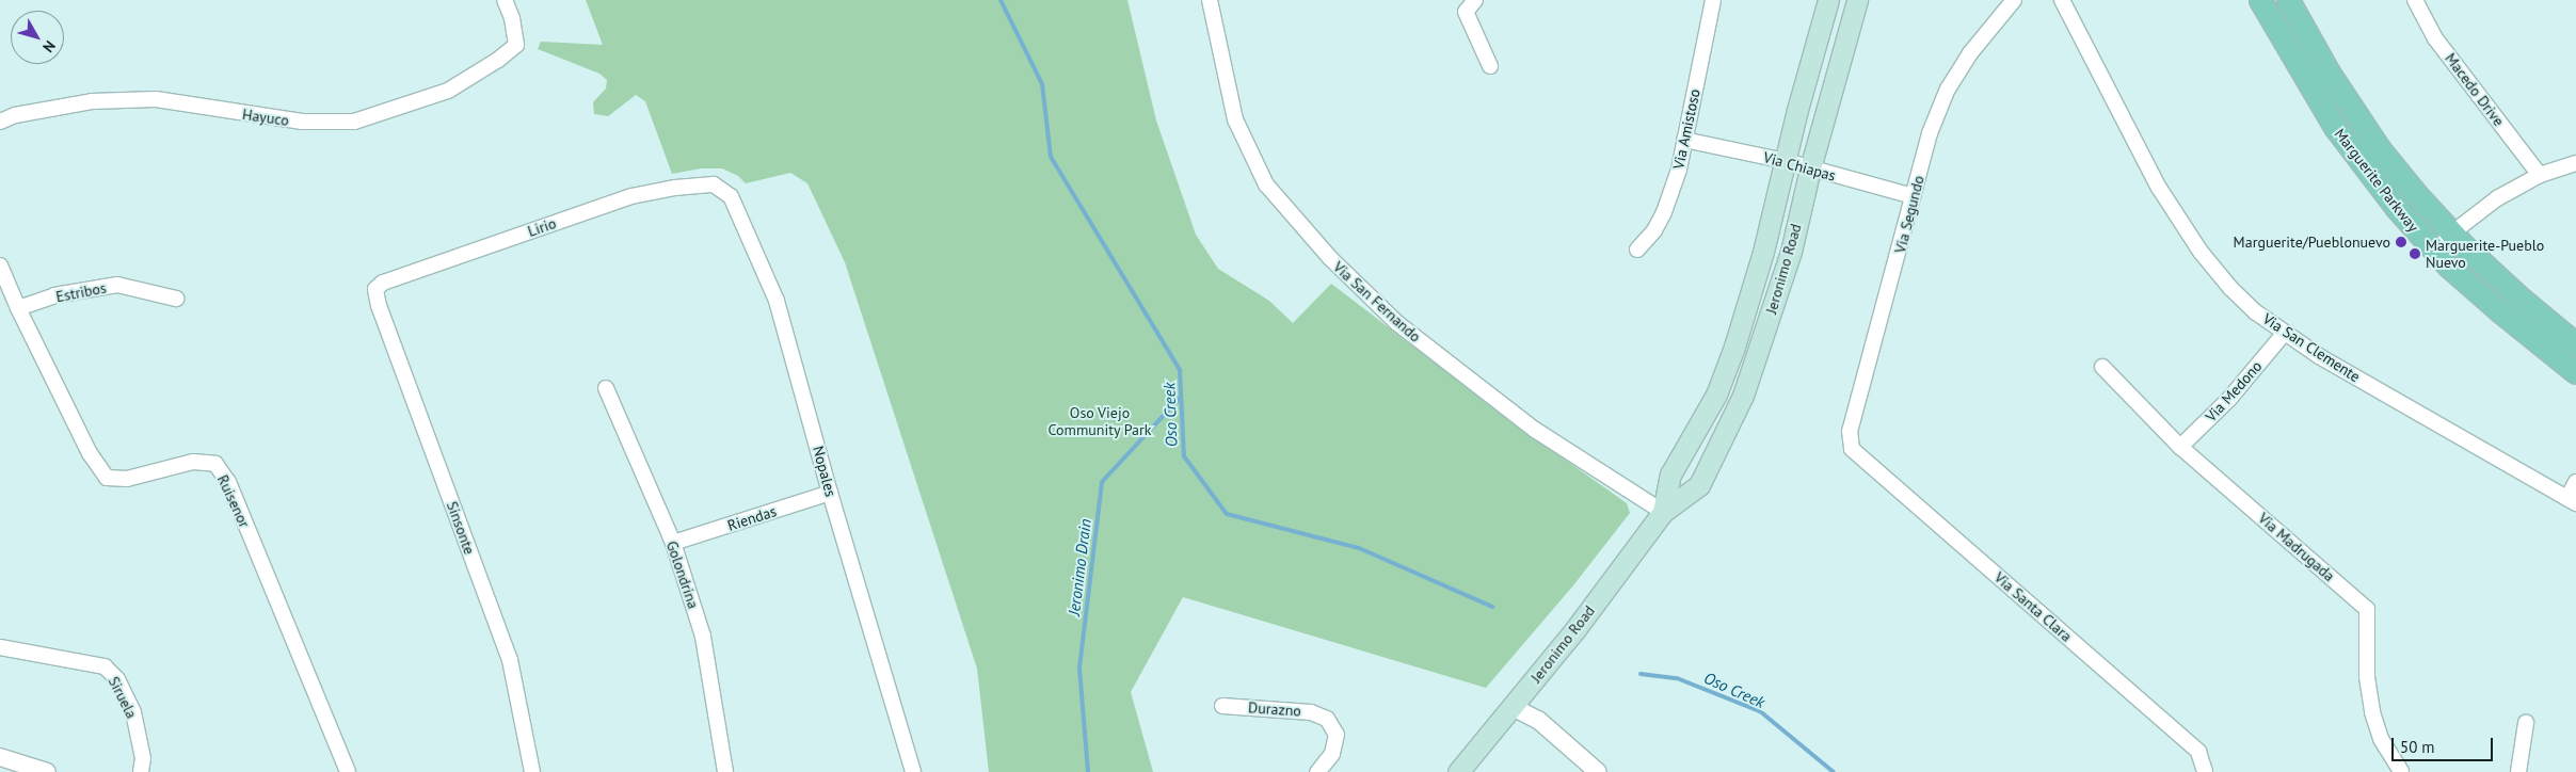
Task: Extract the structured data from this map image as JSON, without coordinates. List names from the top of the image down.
{
  "streets": {
    "main road": ["Marguerite Parkway", "Jeronimo Road"],
    "street": [
      "Macedo Drive",
      "Hayuco",
      "Via Amistoso",
      "Via Chiapas",
      "Via Segundo",
      "Lirio",
      "Estribos",
      "Via San Fernando",
      "Via San Clemente",
      "Via Medono",
      "Nopales",
      "Ruisenor",
      "Riendas",
      "Sinsonte",
      "Via Madrugada",
      "Golondrina",
      "Via Santa Clara",
      "Siruela",
      "Durazno"
    ]
  },
  "crossings": [
    ["Via Amistoso", "Via Chiapas"],
    ["Via Chiapas", "Via Segundo"],
    ["Via Chiapas", "Jeronimo Road"],
    ["Via Segundo", "Via Santa Clara"],
    ["Lirio", "Nopales"],
    ["Lirio", "Sinsonte"],
    ["Jeronimo Road", "Via San Fernando"],
    ["Estribos", "Ruisenor"],
    ["Via San Clemente", "Via Medono"],
    ["Via Medono", "Via Madrugada"],
    ["Nopales", "Riendas"],
    ["Riendas", "Golondrina"]
  ],
  "water": ["Oso Creek", "Jeronimo Drain"],
  "parks": ["Oso Viejo Community Park"],
  "places": ["Marguerite/Pueblonuevo", "Marguerite-Pueblo Nuevo"],
  "scale_bar": "50 m",
  "north": "bottom right"
}
